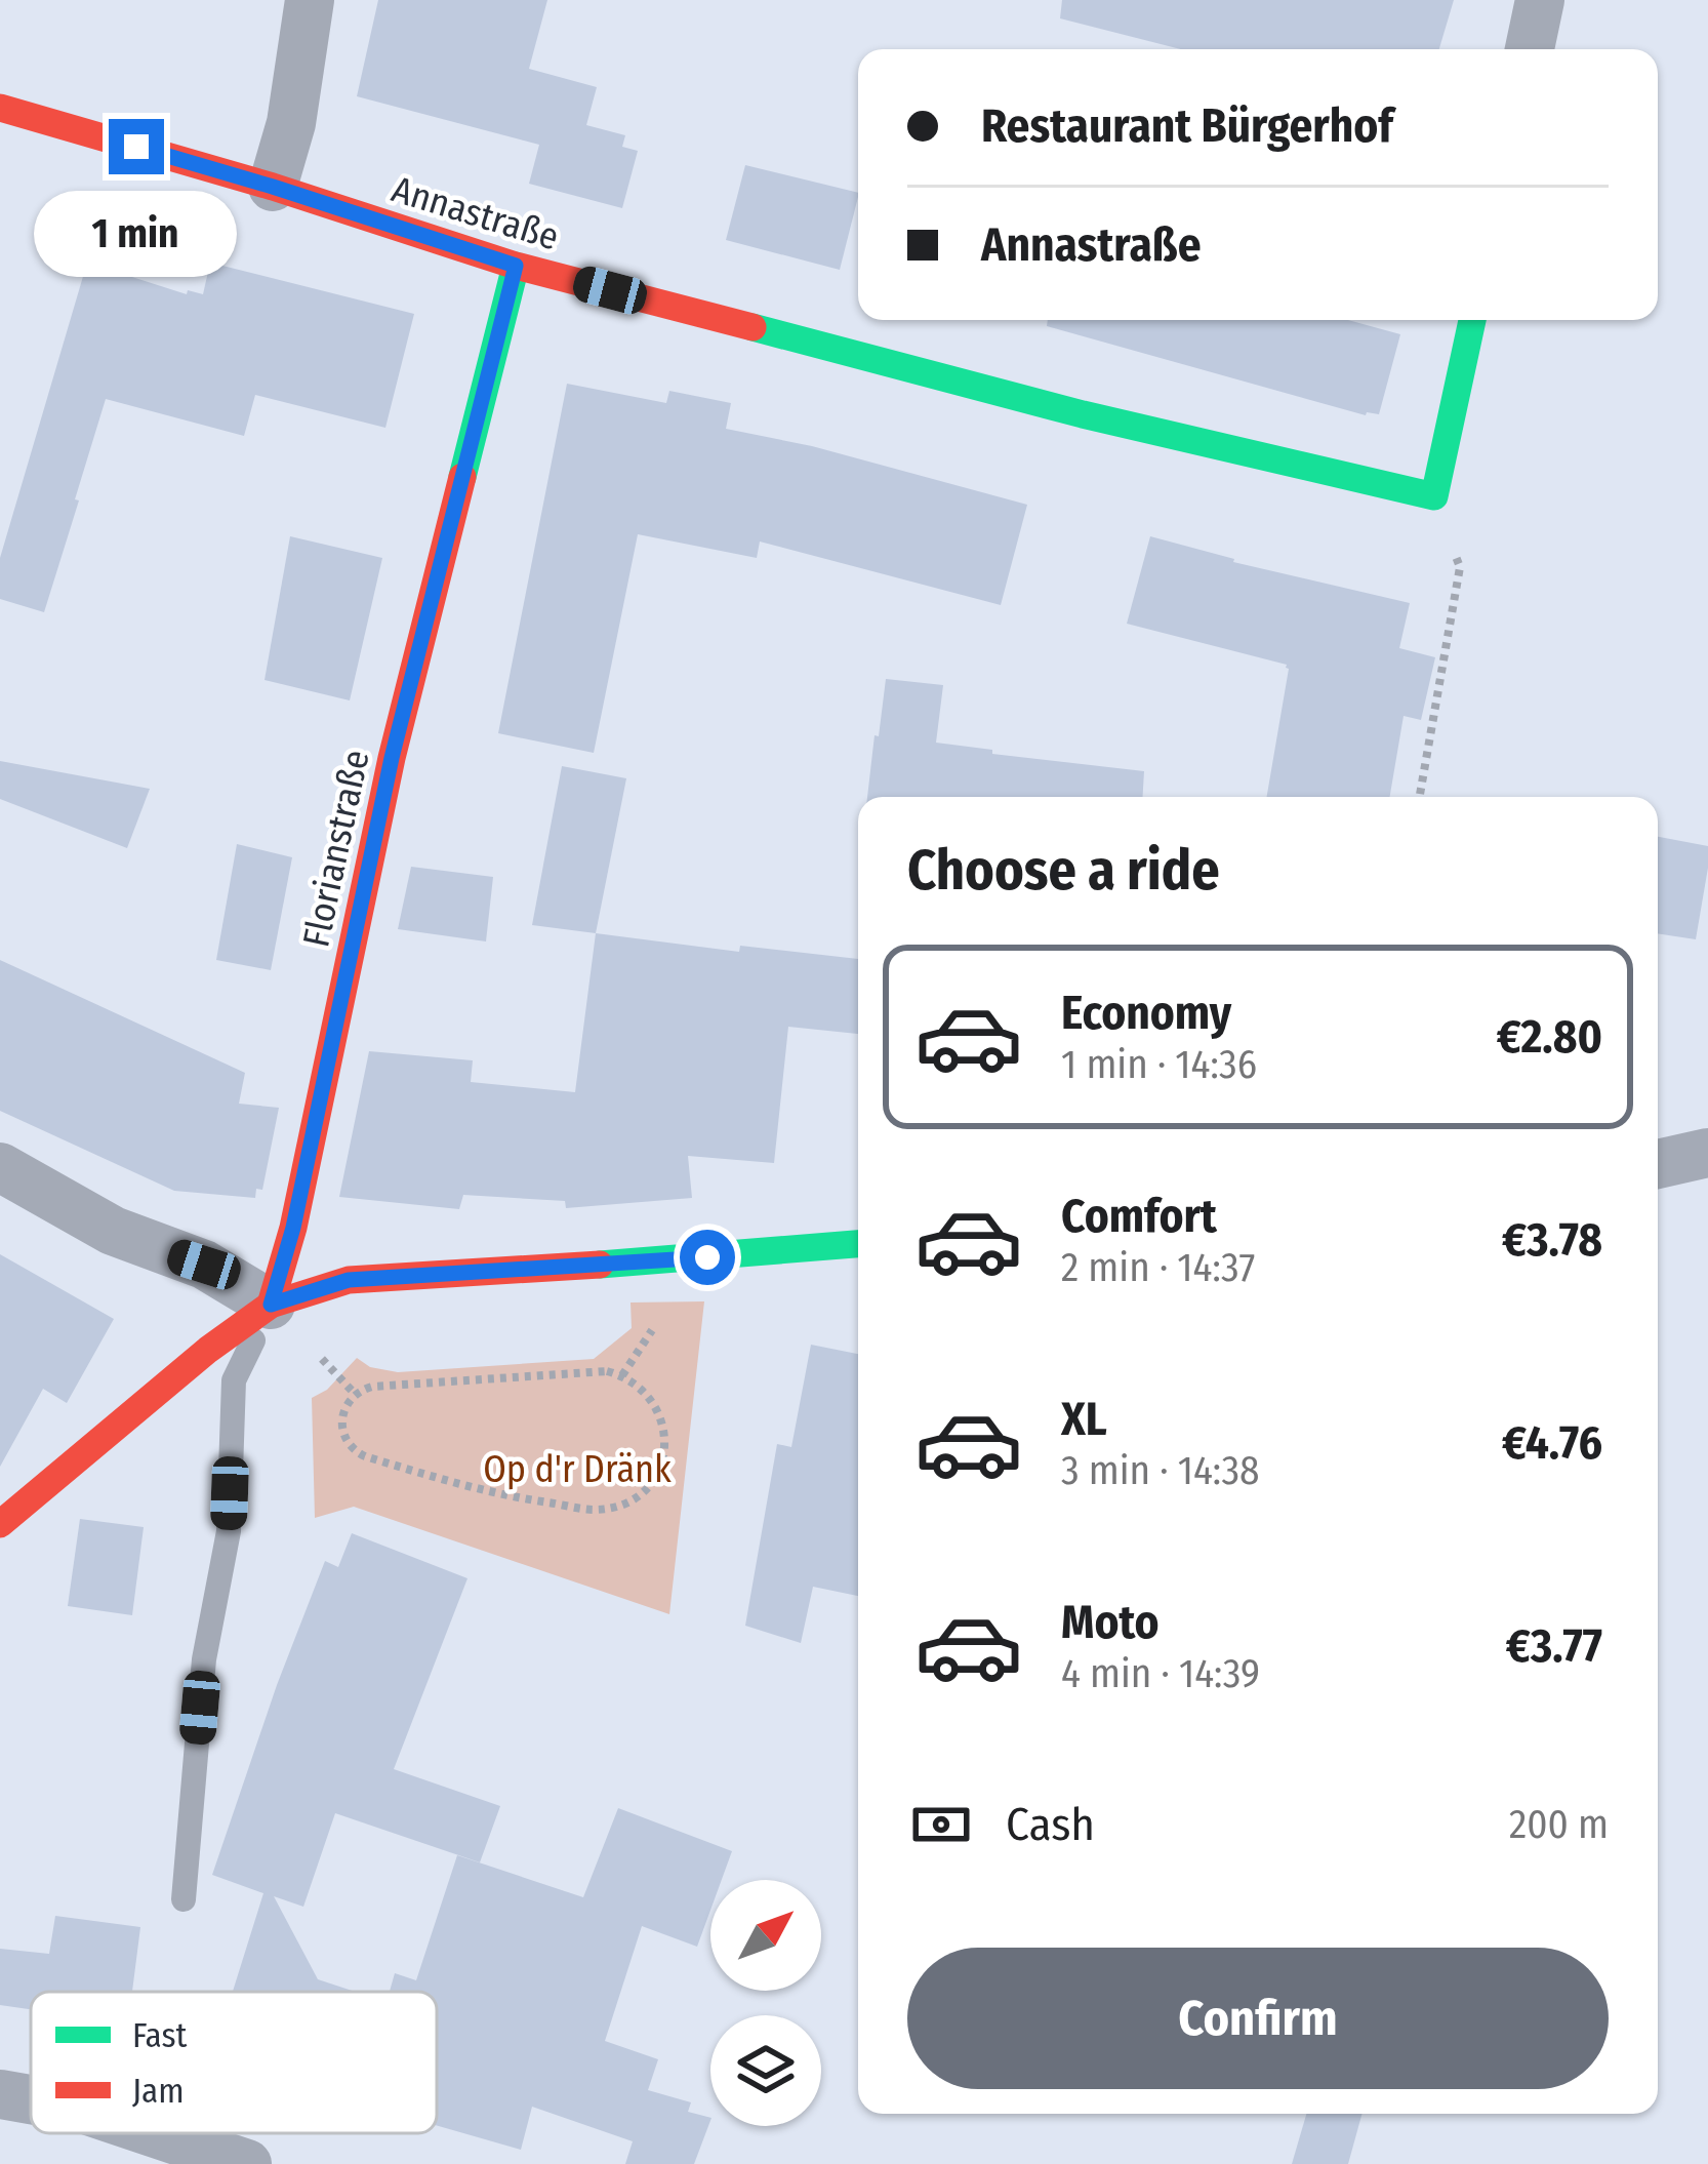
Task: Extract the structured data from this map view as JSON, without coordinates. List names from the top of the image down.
{
  "streets": {
    "street": ["Annastraße", "Florianstraße"]
  },
  "crossings": [
    ["Annastraße", "Florianstraße"]
  ],
  "parks": ["Op d'r Dränk"],
  "legend": ["Fast", "Jam"],
  "north": "top right",
  "page": {
    "banner": ["Restaurant Bürgerhof", "Annastraße"],
    "bubble": "1 min",
    "heading": "Choose a ride",
    "list": [
      {
        "name": "Economy",
        "note": "1 min · 14:36",
        "value": "€2.80"
      },
      {
        "name": "Comfort",
        "note": "2 min · 14:37",
        "value": "€3.78"
      },
      {
        "name": "XL",
        "note": "3 min · 14:38",
        "value": "€4.76"
      },
      {
        "name": "Moto",
        "note": "4 min · 14:39",
        "value": "€3.77"
      }
    ],
    "pay": ["Cash", "200 m"],
    "buttons": "Confirm"
  }
}
